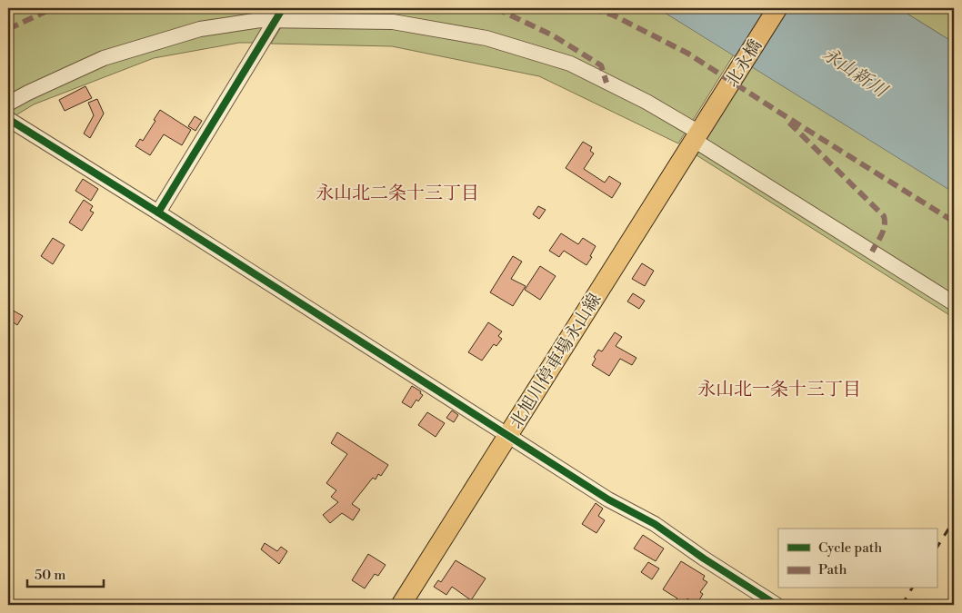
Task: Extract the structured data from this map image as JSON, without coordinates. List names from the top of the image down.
{
  "streets": {
    "main road": ["北永橋", "北旭川停車場永山線"]
  },
  "crossings": [
    ["北永橋", "北旭川停車場永山線"]
  ],
  "districts": ["永山北二条十三丁目", "永山北一条十三丁目"],
  "water": ["永山新川"],
  "legend": ["Cycle path", "Path"],
  "scale_bar": "50 m"
}
